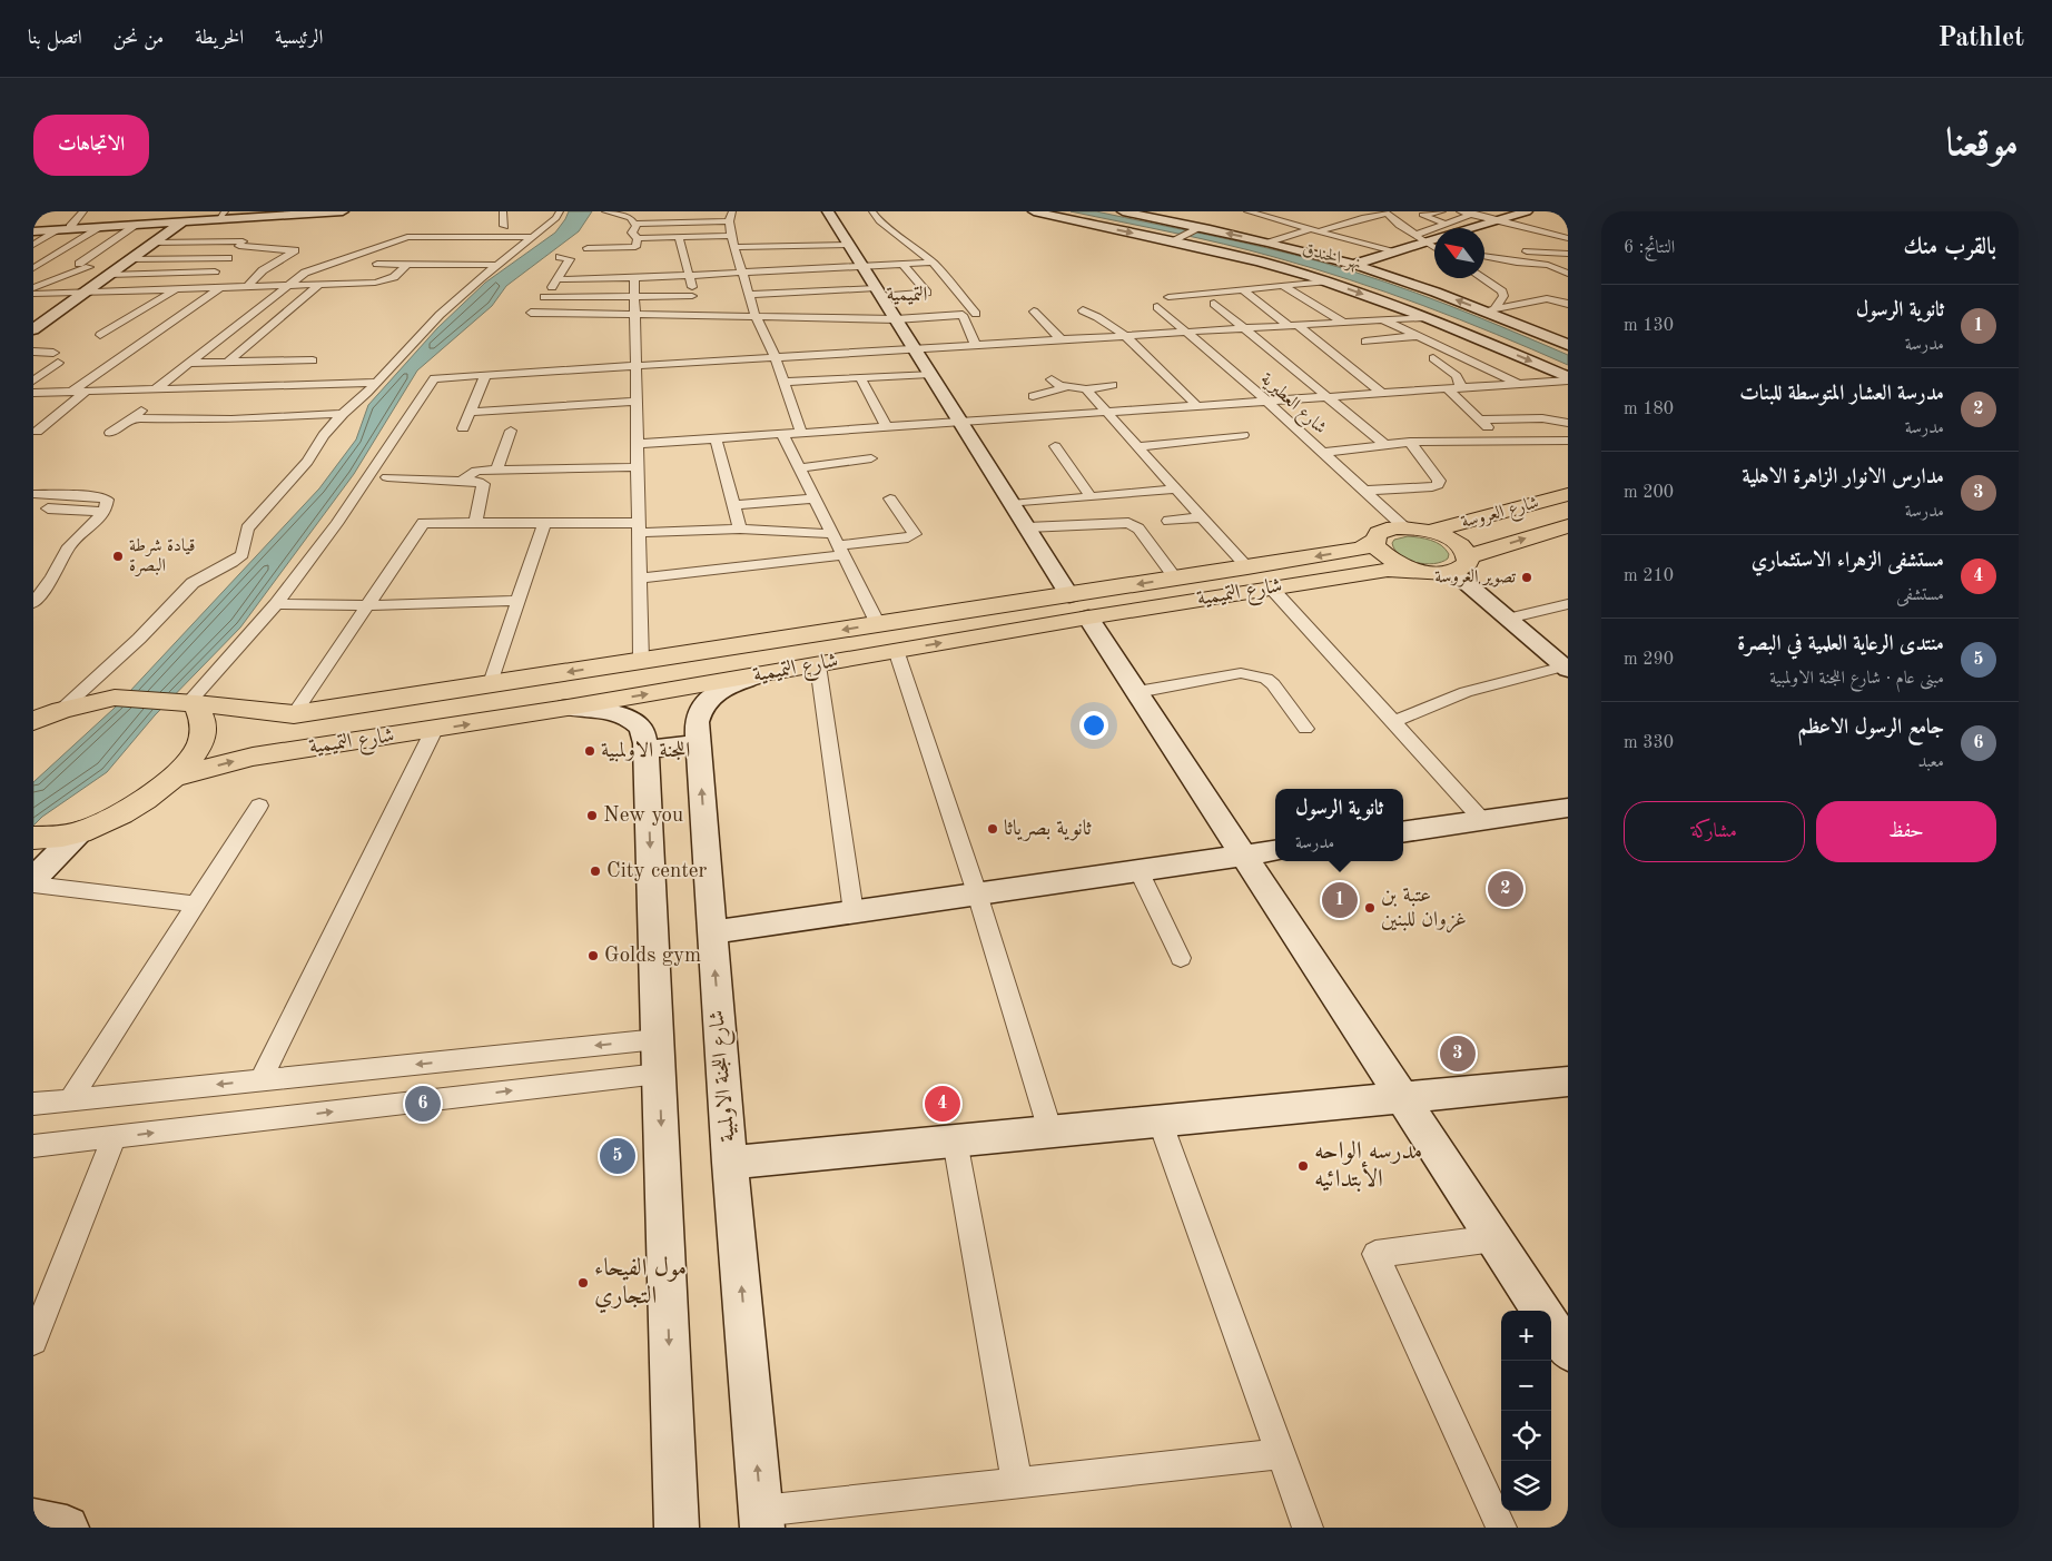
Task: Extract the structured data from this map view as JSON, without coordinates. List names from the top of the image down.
{
  "streets": {
    "main road": ["شارع العروسة", "شارع التميمية", "شارع اللجنة الاولمبية"],
    "street": ["شارع العطيرية"]
  },
  "crossings": [
    ["شارع العطيرية", "شارع التميمية"],
    ["شارع التميمية", "شارع اللجنة الاولمبية"]
  ],
  "districts": ["التميمية"],
  "water": ["نهر الخندق"],
  "places": [
    "قيادة شرطة البصرة",
    "تصوير العروسة",
    "اللجنة الاولمبية",
    "New you",
    "ثانوية بصرياثا",
    "City center",
    "عتبة بن غزوان للبنين",
    "Golds gym",
    "مدرسه الواحه الأبتدائيه",
    "مول الفيحاء التجاري"
  ],
  "north": "top left",
  "page": {
    "header": "Pathlet",
    "nav": [
      "الرئيسية",
      "الخريطة",
      "من نحن",
      "اتصل بنا"
    ],
    "title": "موقعنا",
    "buttons": [
      "الاتجاهات",
      ["حفظ", "مشاركة"]
    ],
    "heading": ["بالقرب منك", "النتائج: 6"],
    "list": [
      {
        "mark": "1",
        "name": "ثانوية الرسول",
        "note": "مدرسة",
        "value": "130 m"
      },
      {
        "mark": "2",
        "name": "مدرسة العشار المتوسطة للبنات",
        "note": "مدرسة",
        "value": "180 m"
      },
      {
        "mark": "3",
        "name": "مدارس الانوار الزاهرة الاهلية",
        "note": "مدرسة",
        "value": "200 m"
      },
      {
        "mark": "4",
        "name": "مستشفى الزهراء الاستثماري",
        "note": "مستشفى",
        "value": "210 m"
      },
      {
        "mark": "5",
        "name": "منتدى الرعاية العلمية في البصرة",
        "note": "مبنى عام · شارع اللجنة الاولمبية",
        "value": "290 m"
      },
      {
        "mark": "6",
        "name": "جامع الرسول الاعظم",
        "note": "معبد",
        "value": "330 m"
      }
    ],
    "popup": ["ثانوية الرسول", "مدرسة"],
    "pins": [
      "2",
      "1",
      "3",
      "4",
      "6",
      "5"
    ],
    "map_buttons": ["+", "−"]
  }
}
